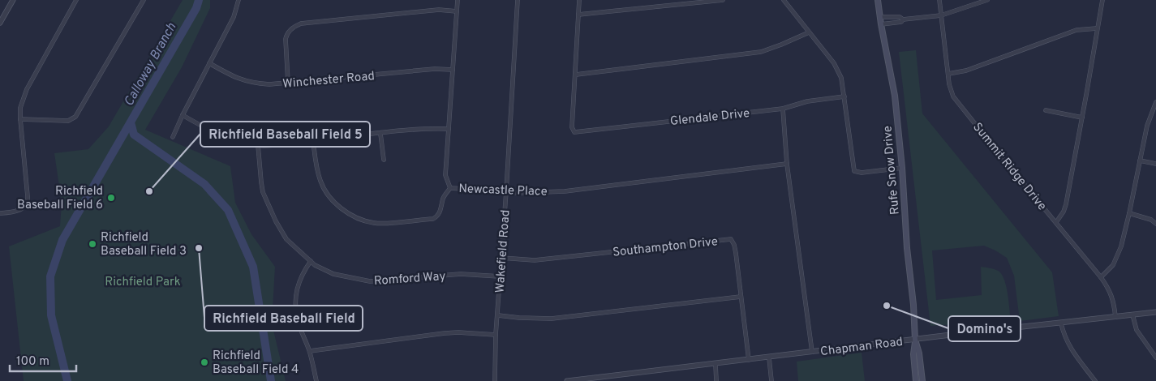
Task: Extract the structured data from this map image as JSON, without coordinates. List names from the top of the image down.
{
  "streets": {
    "main road": ["Rufe Snow Drive"],
    "street": [
      "Winchester Road",
      "Glendale Drive",
      "Summit Ridge Drive",
      "Newcastle Place",
      "Southampton Drive",
      "Wakefield Road",
      "Romford Way",
      "Chapman Road"
    ]
  },
  "crossings": [
    ["Summit Ridge Drive", "Chapman Road"],
    ["Rufe Snow Drive", "Chapman Road"],
    ["Newcastle Place", "Wakefield Road"],
    ["Southampton Drive", "Wakefield Road"],
    ["Southampton Drive", "Chapman Road"],
    ["Wakefield Road", "Romford Way"]
  ],
  "water": ["Calloway Branch"],
  "parks": ["Richfield Park"],
  "places": [
    "Richfield Baseball Field 5",
    "Richfield Baseball Field 6",
    "Richfield Baseball Field 3",
    "Richfield Baseball Field",
    "Domino's",
    "Richfield Baseball Field 4"
  ],
  "scale_bar": "100 m"
}
